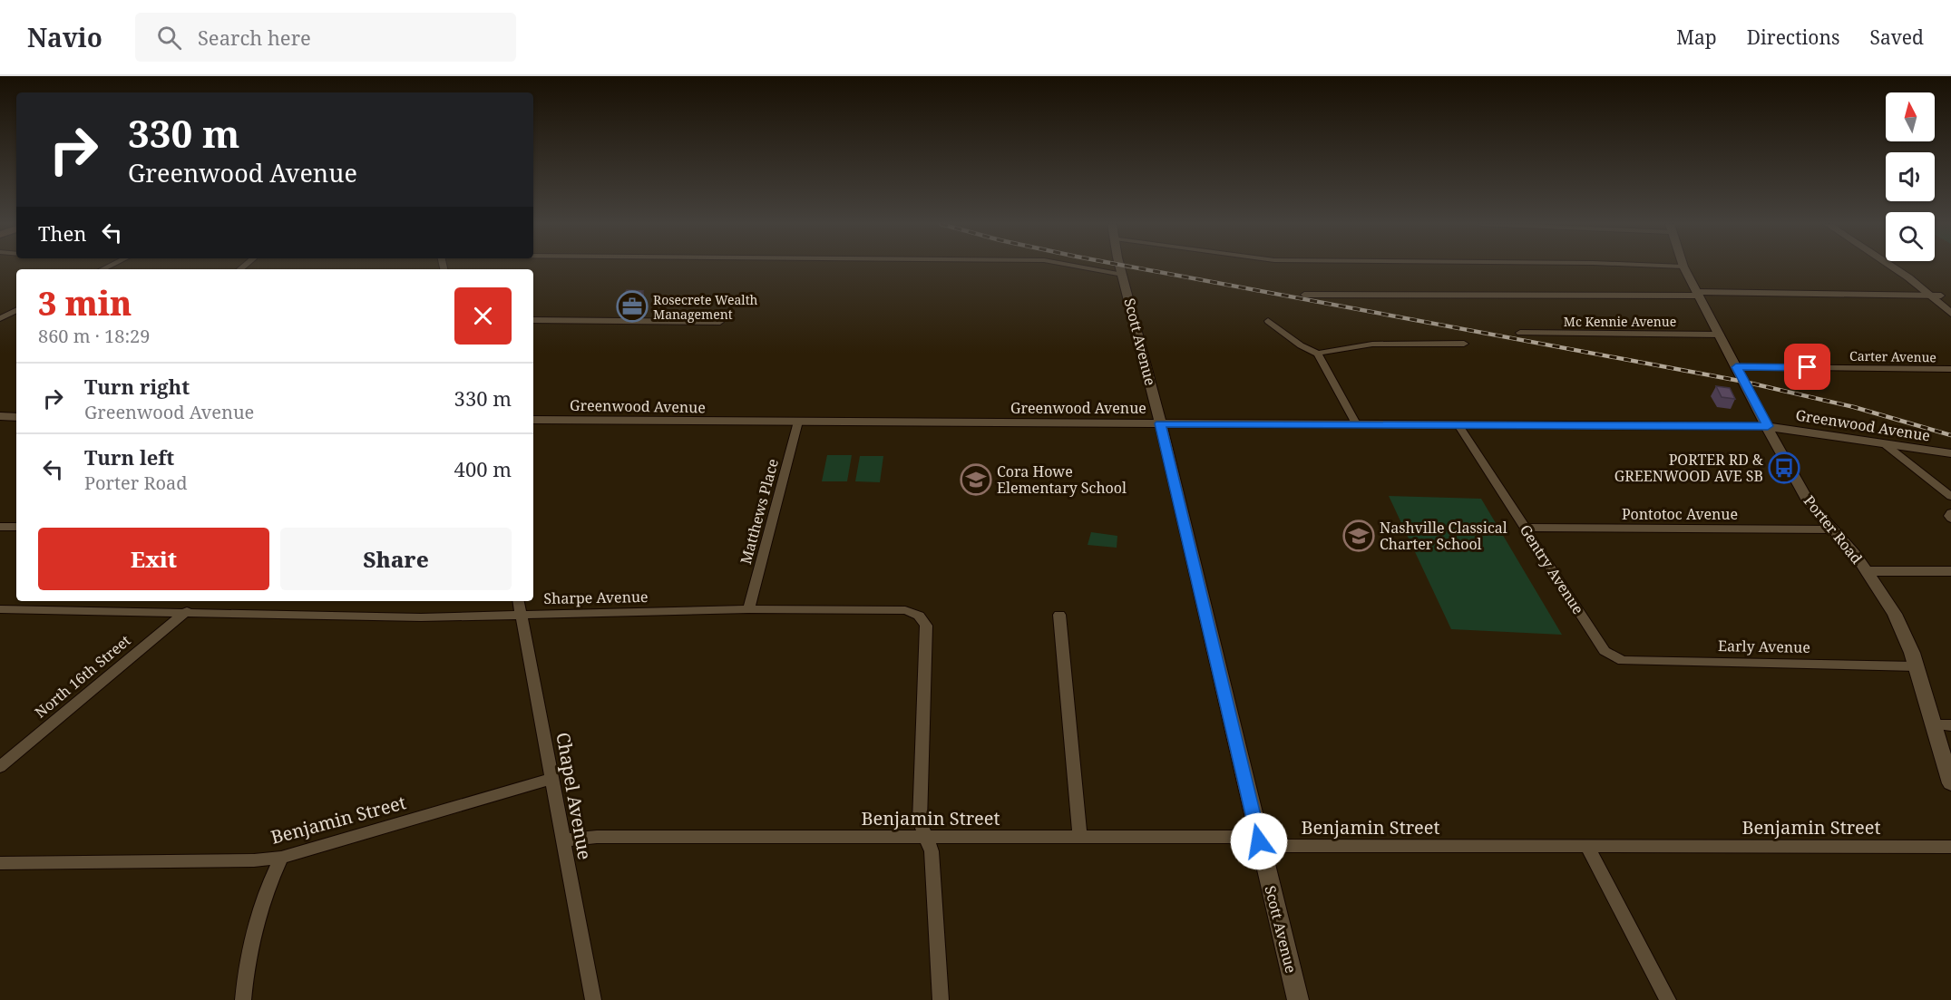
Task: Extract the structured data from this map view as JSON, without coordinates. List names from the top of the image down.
{
  "streets": {
    "street": [
      "Mc Kennie Avenue",
      "Scott Avenue",
      "Carter Avenue",
      "Greenwood Avenue",
      "Matthews Place",
      "Pontotoc Avenue",
      "Porter Road",
      "Gentry Avenue",
      "Sharpe Avenue",
      "Early Avenue",
      "North 16th Street",
      "Chapel Avenue",
      "Benjamin Street"
    ]
  },
  "crossings": [
    ["Mc Kennie Avenue", "Porter Road"],
    ["Scott Avenue", "Greenwood Avenue"],
    ["Scott Avenue", "Benjamin Street"],
    ["Carter Avenue", "Porter Road"],
    ["Greenwood Avenue", "Matthews Place"],
    ["Greenwood Avenue", "Porter Road"],
    ["Greenwood Avenue", "Gentry Avenue"],
    ["Matthews Place", "Sharpe Avenue"],
    ["Pontotoc Avenue", "Porter Road"],
    ["Pontotoc Avenue", "Gentry Avenue"],
    ["Porter Road", "Early Avenue"],
    ["Gentry Avenue", "Early Avenue"],
    ["Sharpe Avenue", "North 16th Street"],
    ["Sharpe Avenue", "Chapel Avenue"],
    ["Sharpe Avenue", "Benjamin Street"],
    ["Chapel Avenue", "Benjamin Street"]
  ],
  "places": {
    "office": ["Rosecrete Wealth Management"],
    "bus stop": ["PORTER RD & GREENWOOD AVE SB"],
    "school or university": ["Cora Howe Elementary School", "Nashville Classical Charter School"]
  },
  "north": "top",
  "page": {
    "header": "Navio",
    "search": "Search here",
    "nav": ["Map", "Directions", "Saved"],
    "turn": ["330 m", "Greenwood Avenue"],
    "then": "Then",
    "heading": ["3 min", "860 m · 18:29"],
    "list": [
      {
        "name": "Turn right",
        "note": "Greenwood Avenue",
        "value": "330 m"
      },
      {
        "name": "Turn left",
        "note": "Porter Road",
        "value": "400 m"
      }
    ],
    "buttons": ["Exit", "Share"]
  }
}
